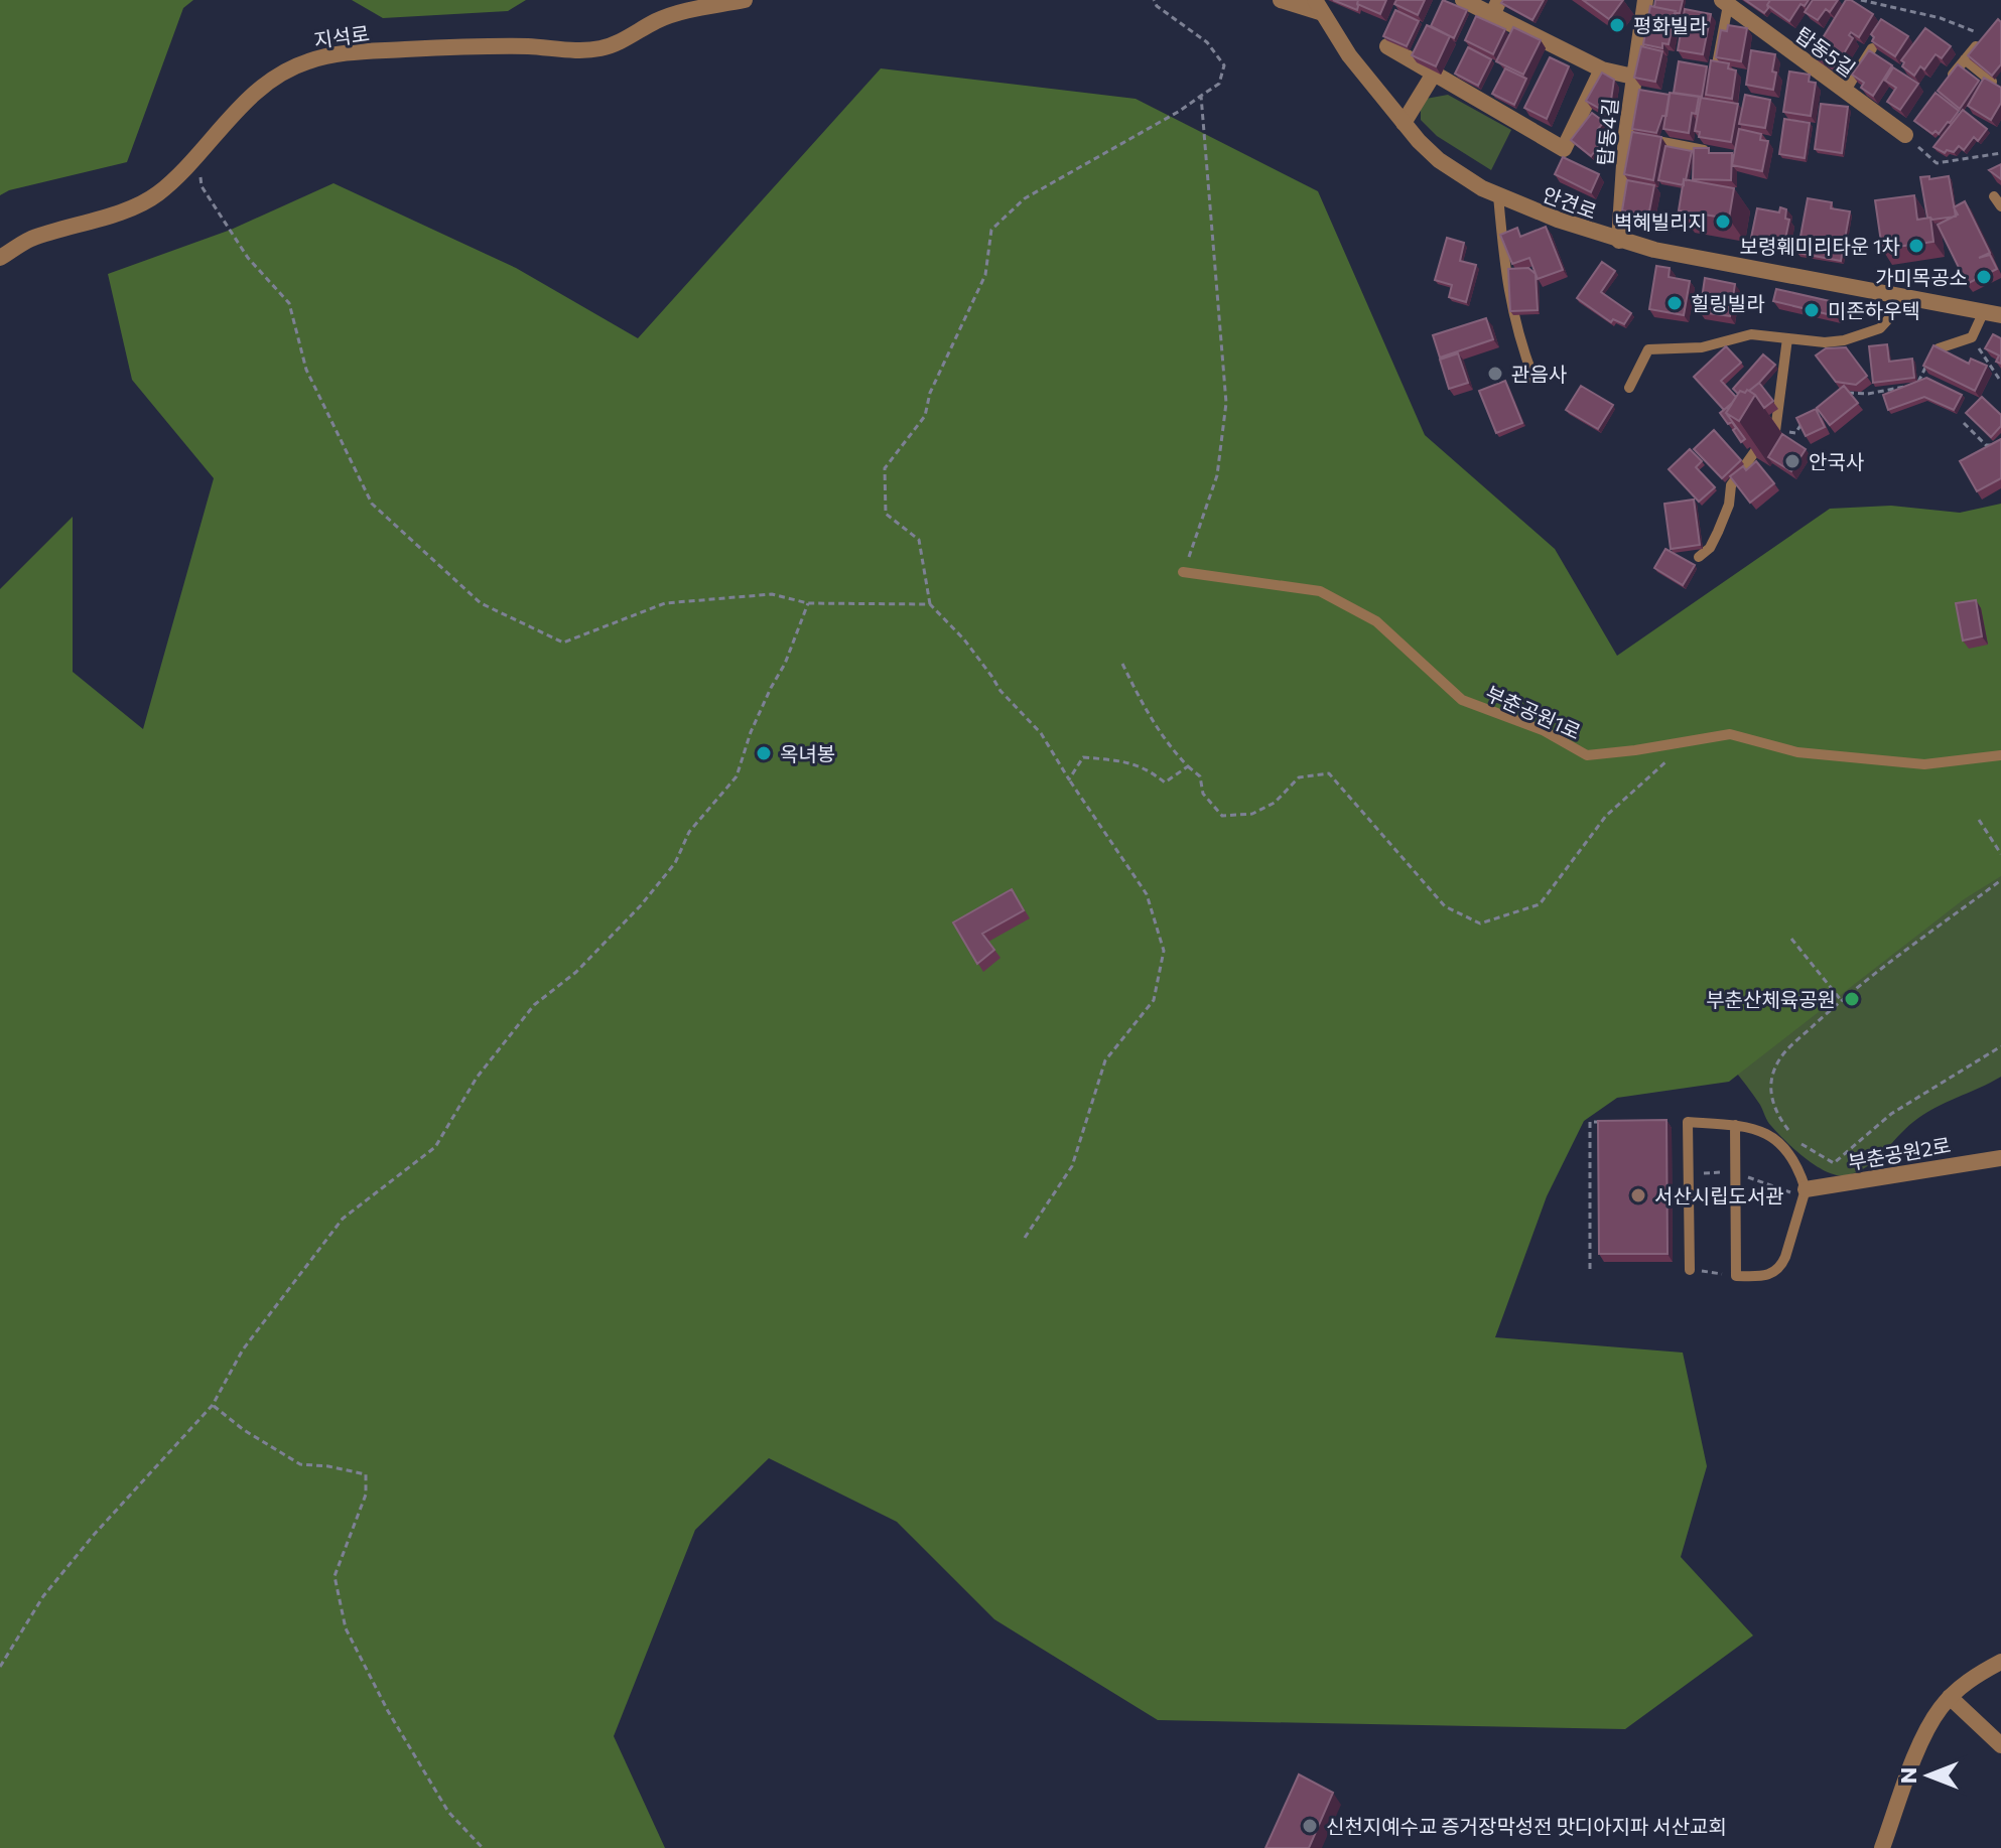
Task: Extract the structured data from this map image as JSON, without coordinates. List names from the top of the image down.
{
  "streets": {
    "street": [
      "지석로",
      "탑동5길",
      "탑동4길",
      "안견로",
      "부춘공원2로"
    ],
    "lane": ["부춘공원1로"]
  },
  "crossings": [
    ["탑동4길", "안견로"]
  ],
  "places": [
    "평화빌라",
    "벽혜빌리지",
    "보령훼미리타운 1차",
    "가미목공소",
    "힐링빌라",
    "미존하우텍",
    "관음사",
    "안국사",
    "옥녀봉",
    "부춘산체육공원",
    "서산시립도서관",
    "신천지예수교 증거장막성전 맛디아지파 서산교회"
  ],
  "north": "left"
}
